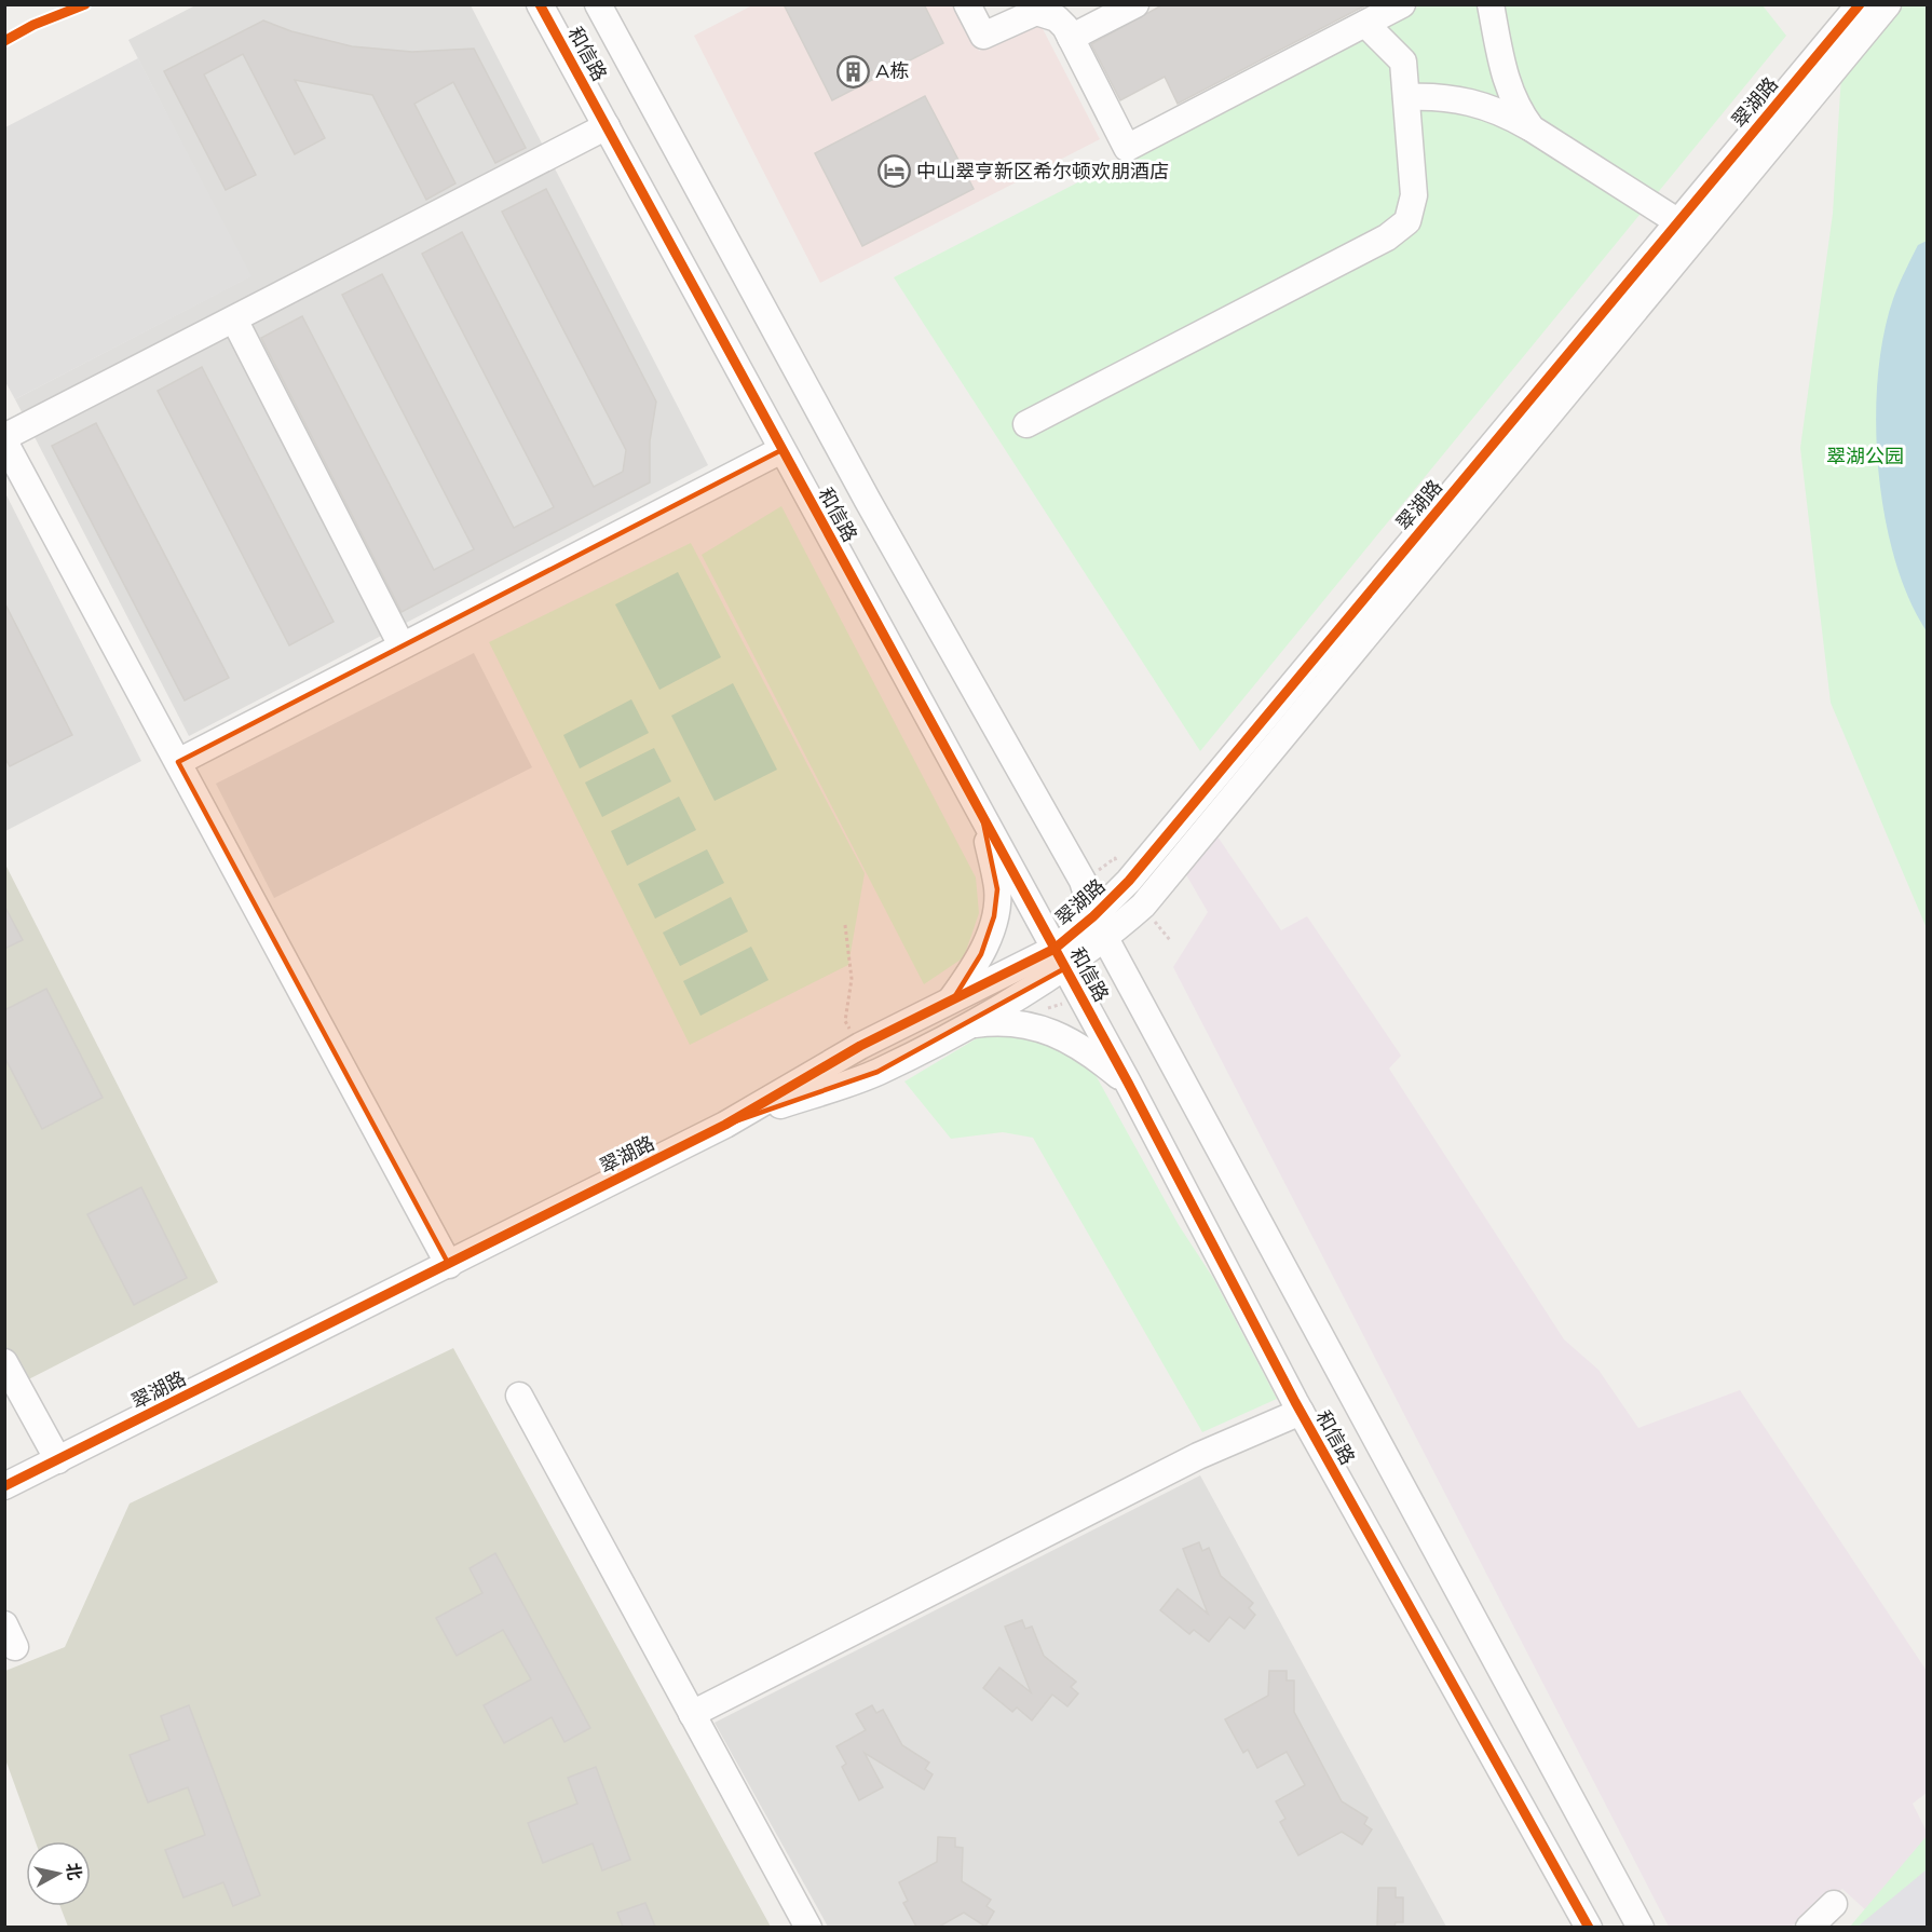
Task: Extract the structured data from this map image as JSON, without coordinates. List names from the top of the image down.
{
  "streets": {
    "street": ["和信路", "翠湖路"]
  },
  "crossings": [
    ["和信路", "翠湖路"]
  ],
  "parks": ["翠湖公园"],
  "places": {
    "building": ["A栋"],
    "hotel": ["中山翠亨新区希尔顿欢朋酒店"]
  },
  "north": "right"
}
